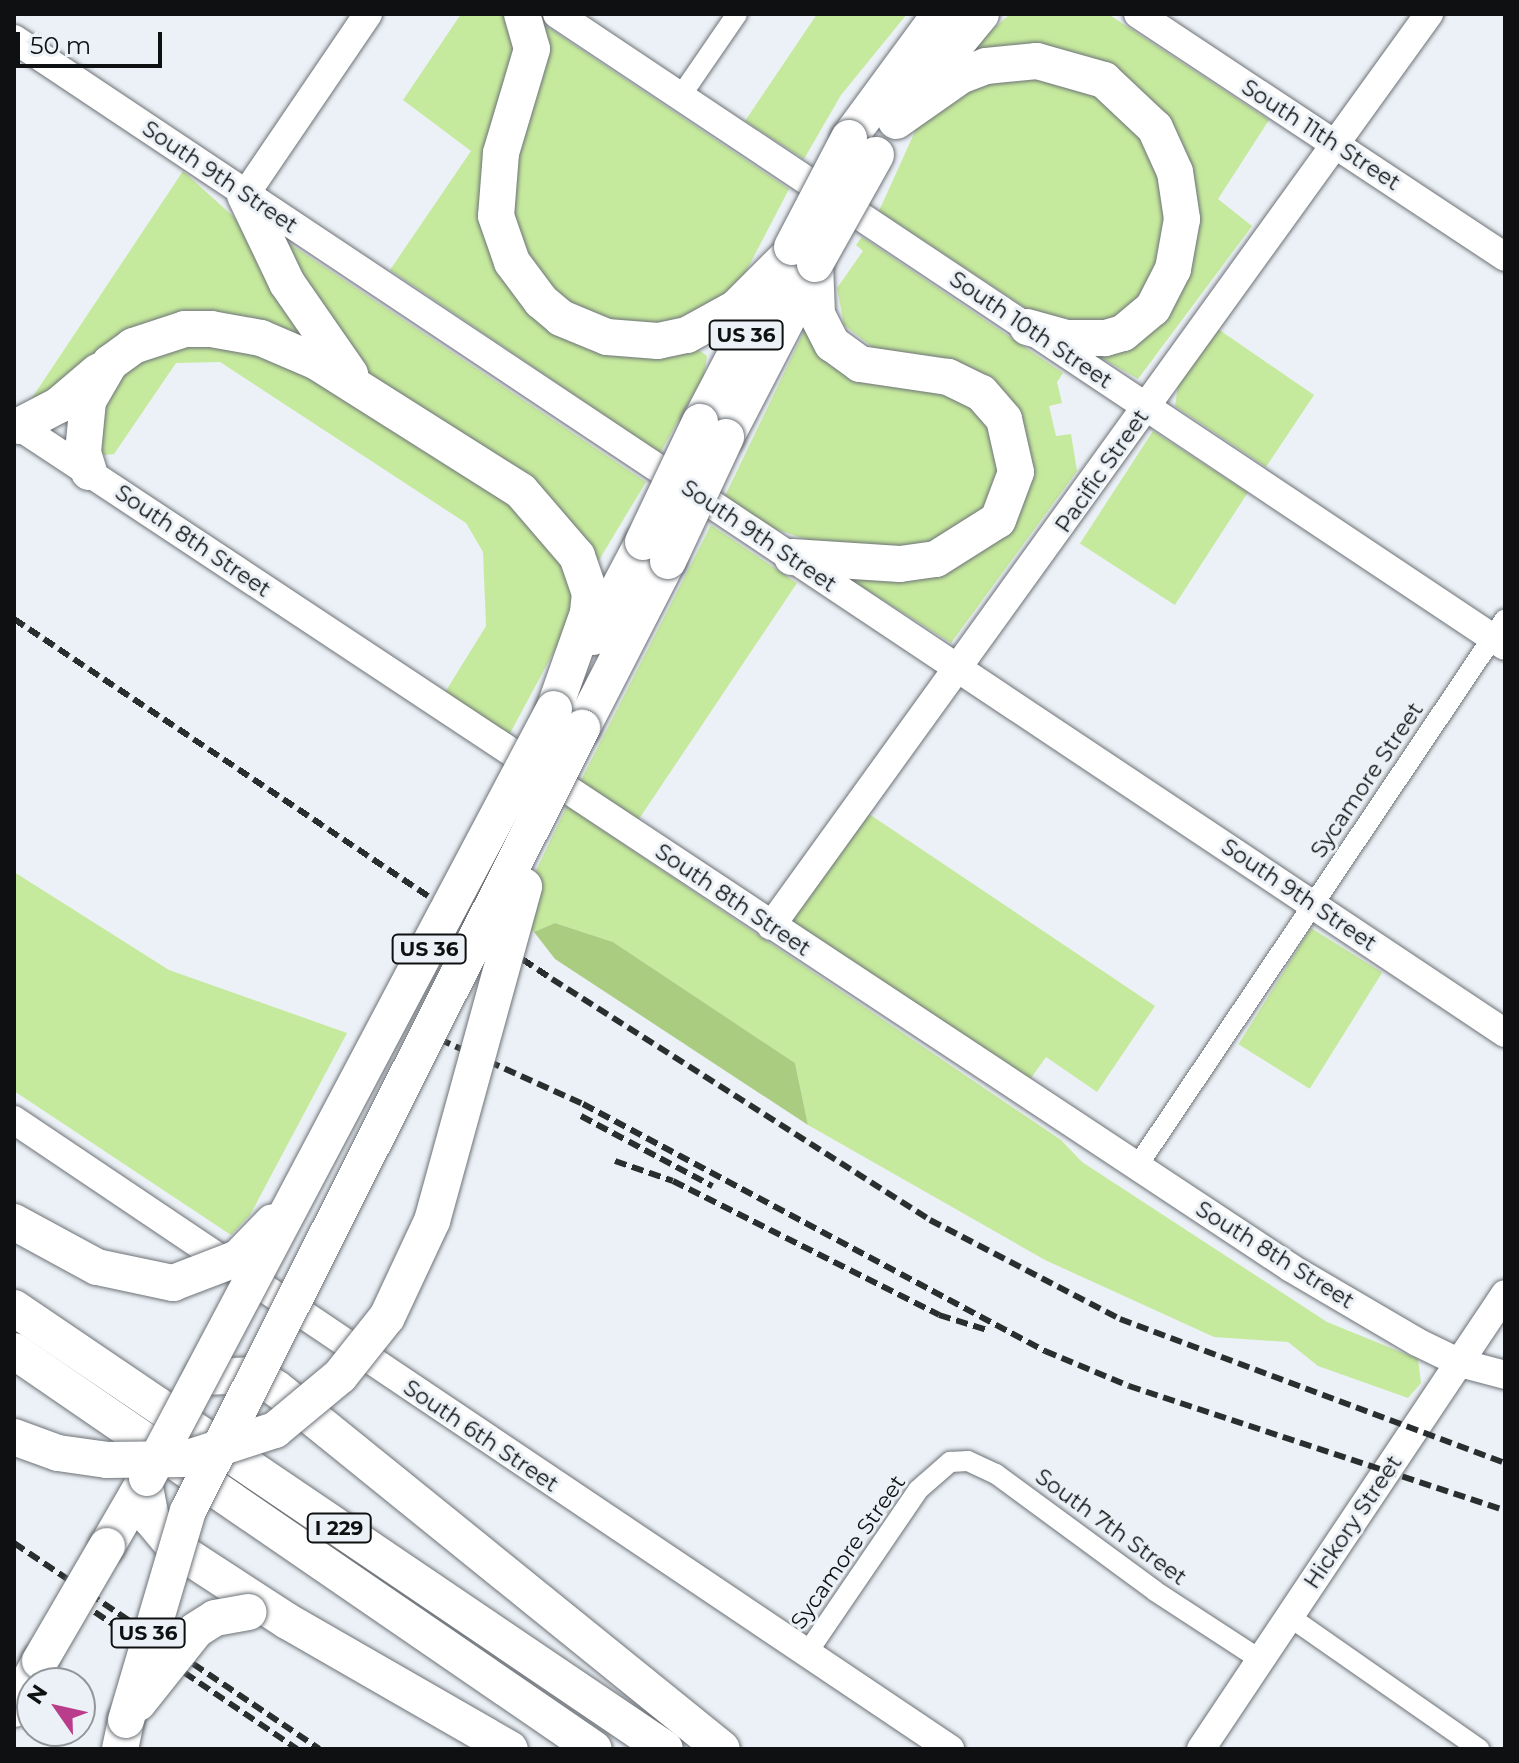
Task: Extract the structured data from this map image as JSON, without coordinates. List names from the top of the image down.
{
  "streets": {
    "highway": ["US 36", "I 229"],
    "street": [
      "South 11th Street",
      "South 9th Street",
      "South 10th Street",
      "Pacific Street",
      "South 8th Street",
      "Sycamore Street",
      "South 6th Street",
      "Hickory Street",
      "South 7th Street"
    ]
  },
  "crossings": [
    ["South 11th Street", "Pacific Street"],
    ["South 9th Street", "Pacific Street"],
    ["South 9th Street", "Sycamore Street"],
    ["South 10th Street", "Pacific Street"],
    ["South 10th Street", "Sycamore Street"],
    ["Pacific Street", "South 8th Street"],
    ["South 8th Street", "Sycamore Street"],
    ["South 8th Street", "Hickory Street"],
    ["Sycamore Street", "South 6th Street"],
    ["Sycamore Street", "South 7th Street"],
    ["Hickory Street", "South 7th Street"]
  ],
  "scale_bar": "50 m",
  "north": "top left"
}
